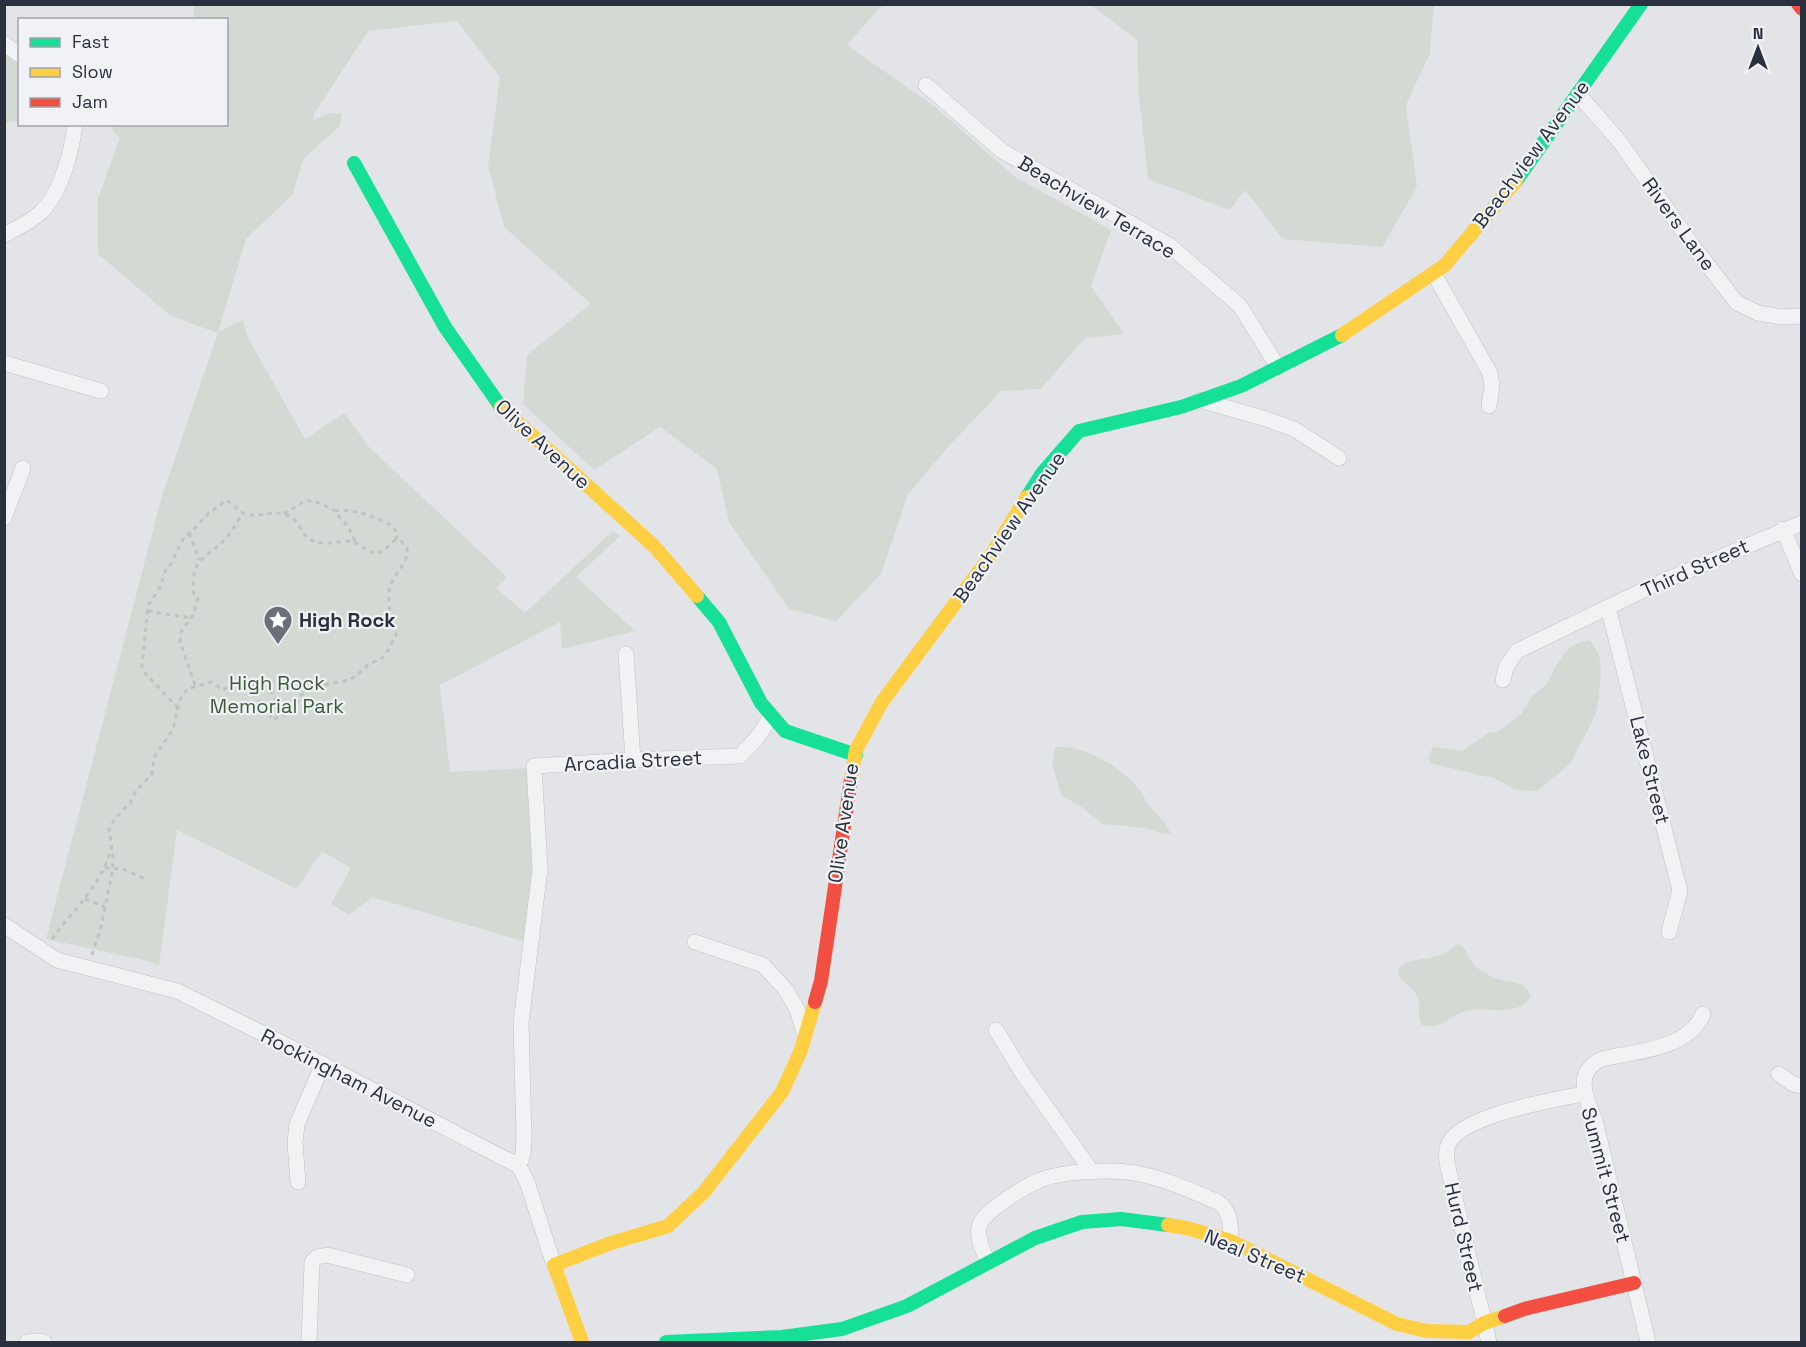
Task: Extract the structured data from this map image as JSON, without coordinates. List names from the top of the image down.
{
  "streets": {
    "street": [
      "Beachview Avenue",
      "Beachview Terrace",
      "Rivers Lane",
      "Olive Avenue",
      "Third Street",
      "Arcadia Street",
      "Lake Street",
      "Rockingham Avenue",
      "Summit Street",
      "Hurd Street",
      "Neal Street"
    ]
  },
  "crossings": [
    ["Beachview Avenue", "Beachview Terrace"],
    ["Beachview Avenue", "Rivers Lane"],
    ["Beachview Avenue", "Olive Avenue"],
    ["Olive Avenue", "Arcadia Street"],
    ["Third Street", "Lake Street"],
    ["Arcadia Street", "Rockingham Avenue"],
    ["Summit Street", "Hurd Street"],
    ["Summit Street", "Neal Street"],
    ["Hurd Street", "Neal Street"]
  ],
  "parks": ["High Rock Memorial Park"],
  "places": {
    "place": ["High Rock"]
  },
  "legend": ["Fast", "Slow", "Jam"],
  "north": "top"
}
